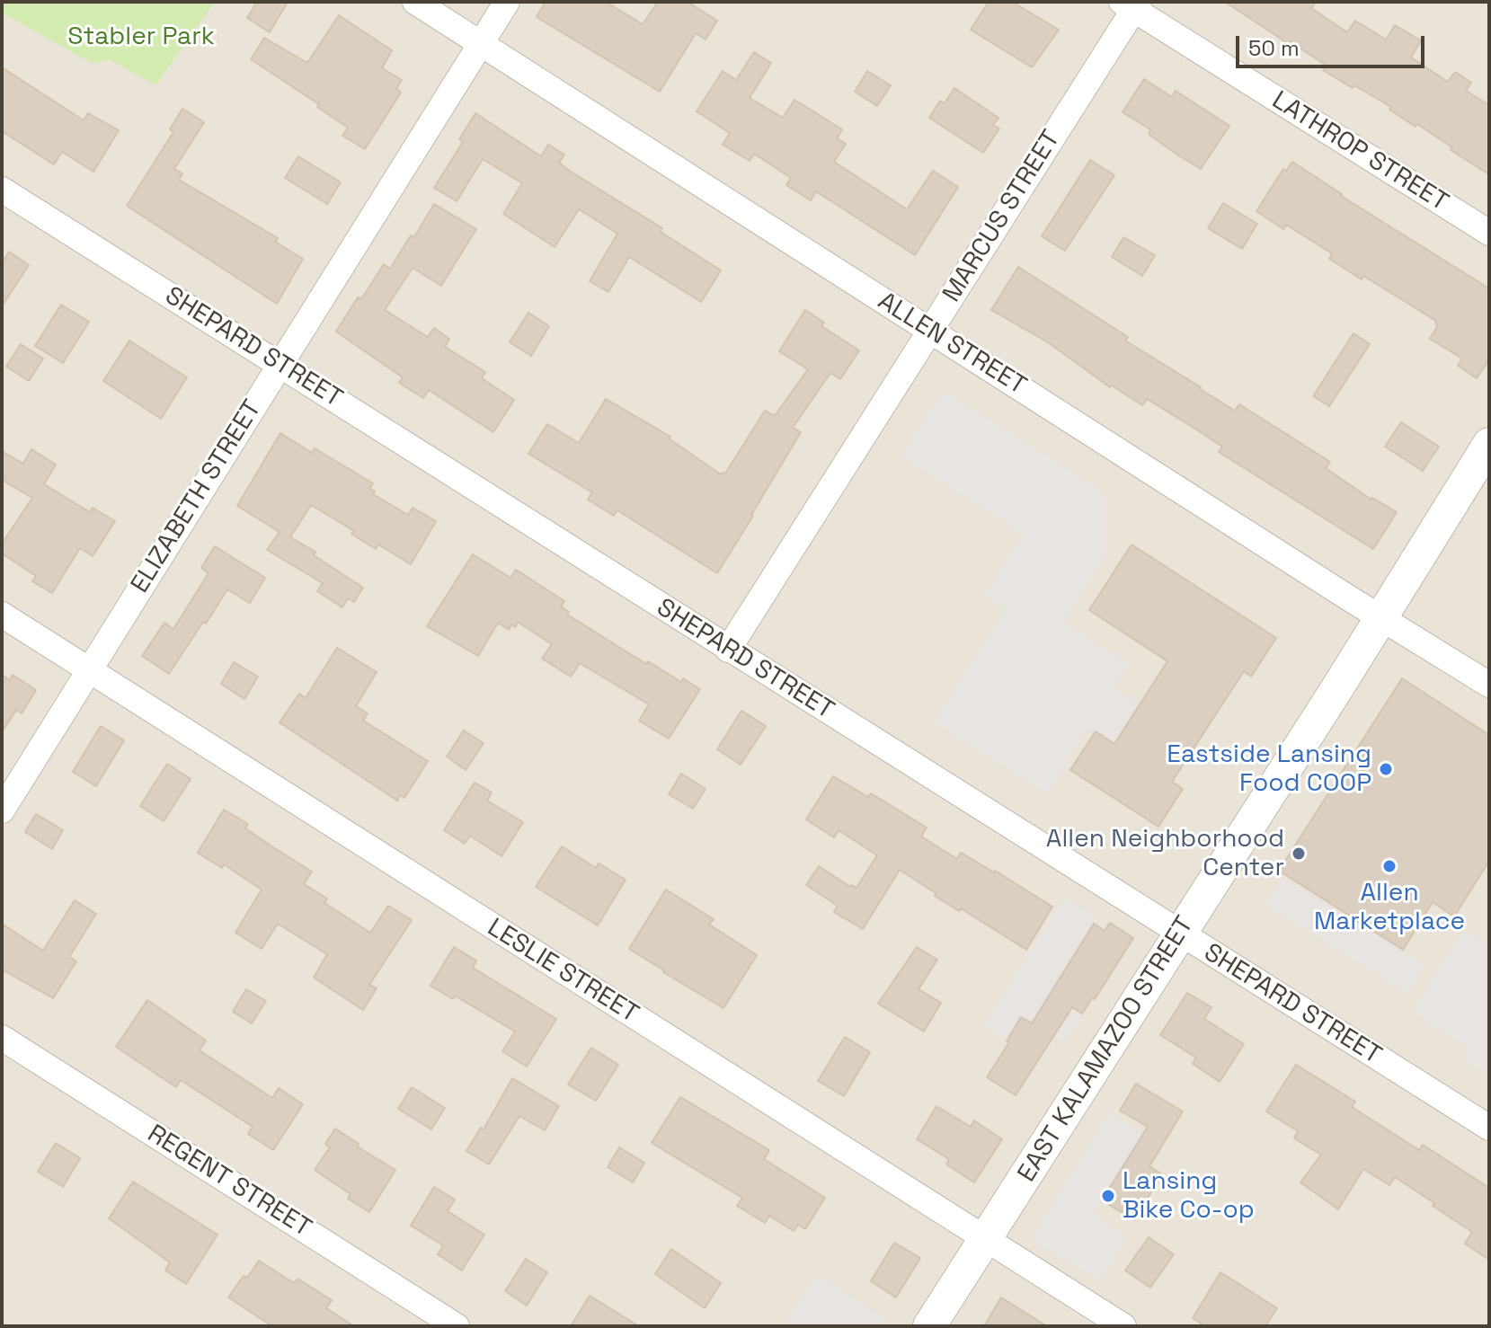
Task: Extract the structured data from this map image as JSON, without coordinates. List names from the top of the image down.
{
  "streets": {
    "street": [
      "LATHROP STREET",
      "MARCUS STREET",
      "ALLEN STREET",
      "SHEPARD STREET",
      "ELIZABETH STREET",
      "LESLIE STREET",
      "EAST KALAMAZOO STREET",
      "REGENT STREET"
    ]
  },
  "crossings": [
    ["LATHROP STREET", "MARCUS STREET"],
    ["MARCUS STREET", "ALLEN STREET"],
    ["MARCUS STREET", "SHEPARD STREET"],
    ["ALLEN STREET", "ELIZABETH STREET"],
    ["ALLEN STREET", "EAST KALAMAZOO STREET"],
    ["SHEPARD STREET", "ELIZABETH STREET"],
    ["SHEPARD STREET", "EAST KALAMAZOO STREET"],
    ["ELIZABETH STREET", "LESLIE STREET"],
    ["LESLIE STREET", "EAST KALAMAZOO STREET"]
  ],
  "parks": ["Stabler Park"],
  "places": [
    "Eastside Lansing Food COOP",
    "Allen Neighborhood Center",
    "Allen Marketplace",
    "Lansing Bike Co-op"
  ],
  "scale_bar": "50 m"
}
